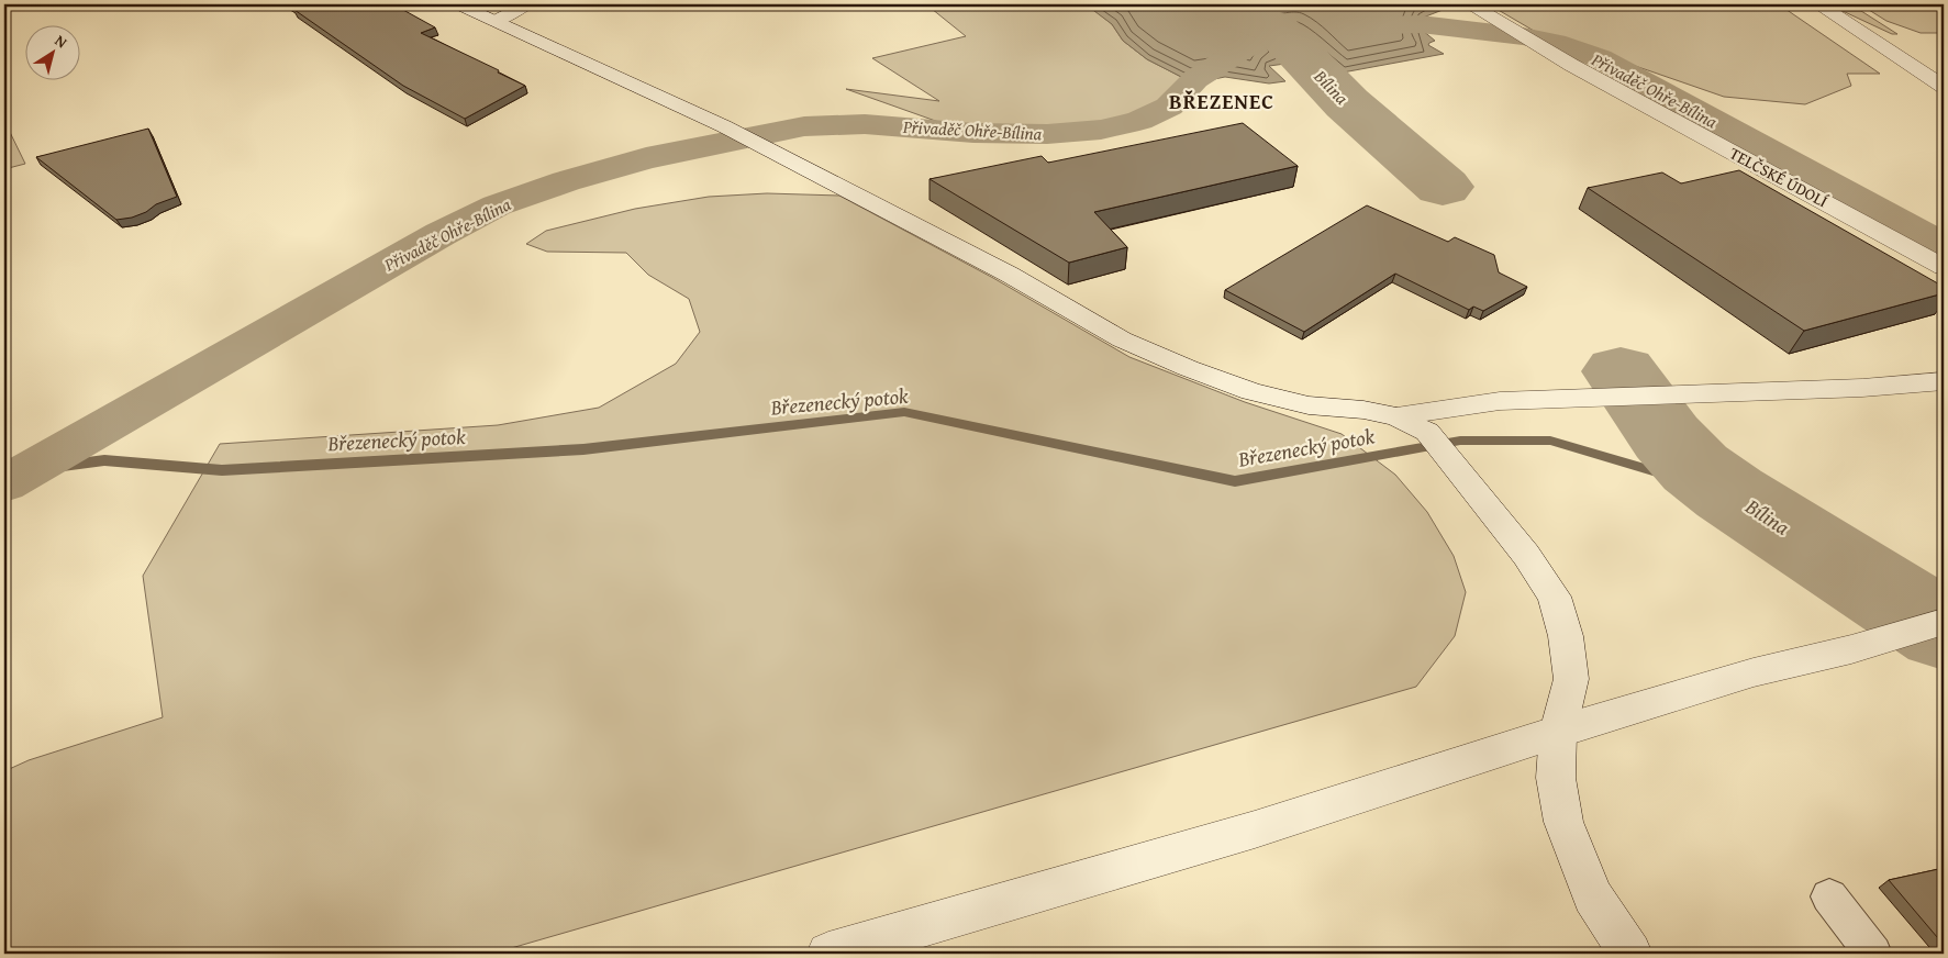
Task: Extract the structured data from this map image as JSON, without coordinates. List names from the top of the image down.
{
  "streets": {
    "street": ["TELČSKÉ ÚDOLÍ"]
  },
  "districts": ["BŘEZENEC"],
  "water": ["Bílina", "Přivaděč Ohře-Bílina", "Březenecký potok"],
  "north": "top right"
}
